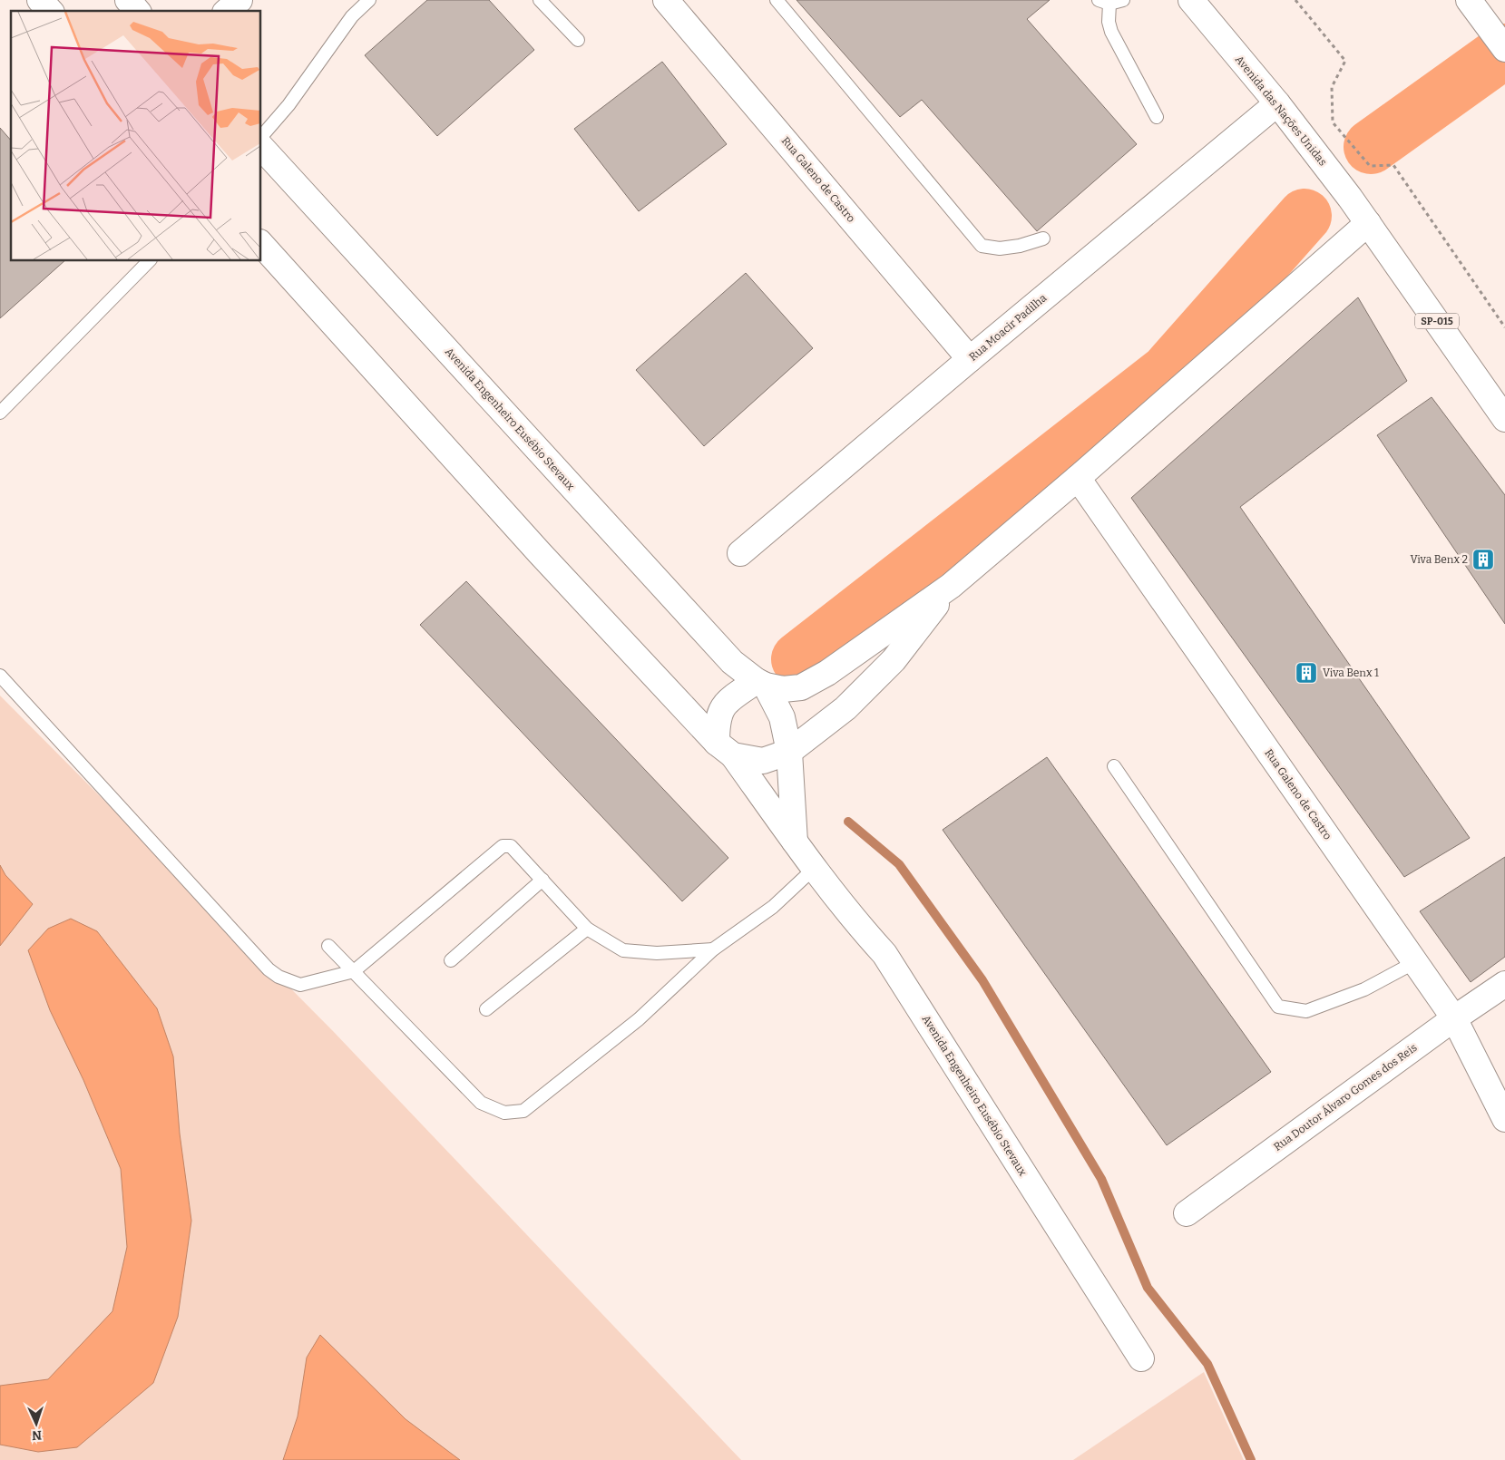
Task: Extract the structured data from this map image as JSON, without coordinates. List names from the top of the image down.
{
  "streets": {
    "main road": [
      "Avenida das Nações Unidas",
      "Rua Galeno de Castro",
      "SP-015",
      "Rua Moacir Padilha",
      "Avenida Engenheiro Eusébio Stevaux",
      "Rua Doutor Álvaro Gomes dos Reis"
    ]
  },
  "crossings": [
    ["Avenida das Nações Unidas", "SP-015"],
    ["Avenida das Nações Unidas", "Rua Moacir Padilha"],
    ["Rua Galeno de Castro", "Rua Moacir Padilha"],
    ["Rua Galeno de Castro", "Rua Doutor Álvaro Gomes dos Reis"]
  ],
  "places": {
    "building": ["Viva Benx 2", "Viva Benx 1"]
  },
  "north": "bottom"
}
